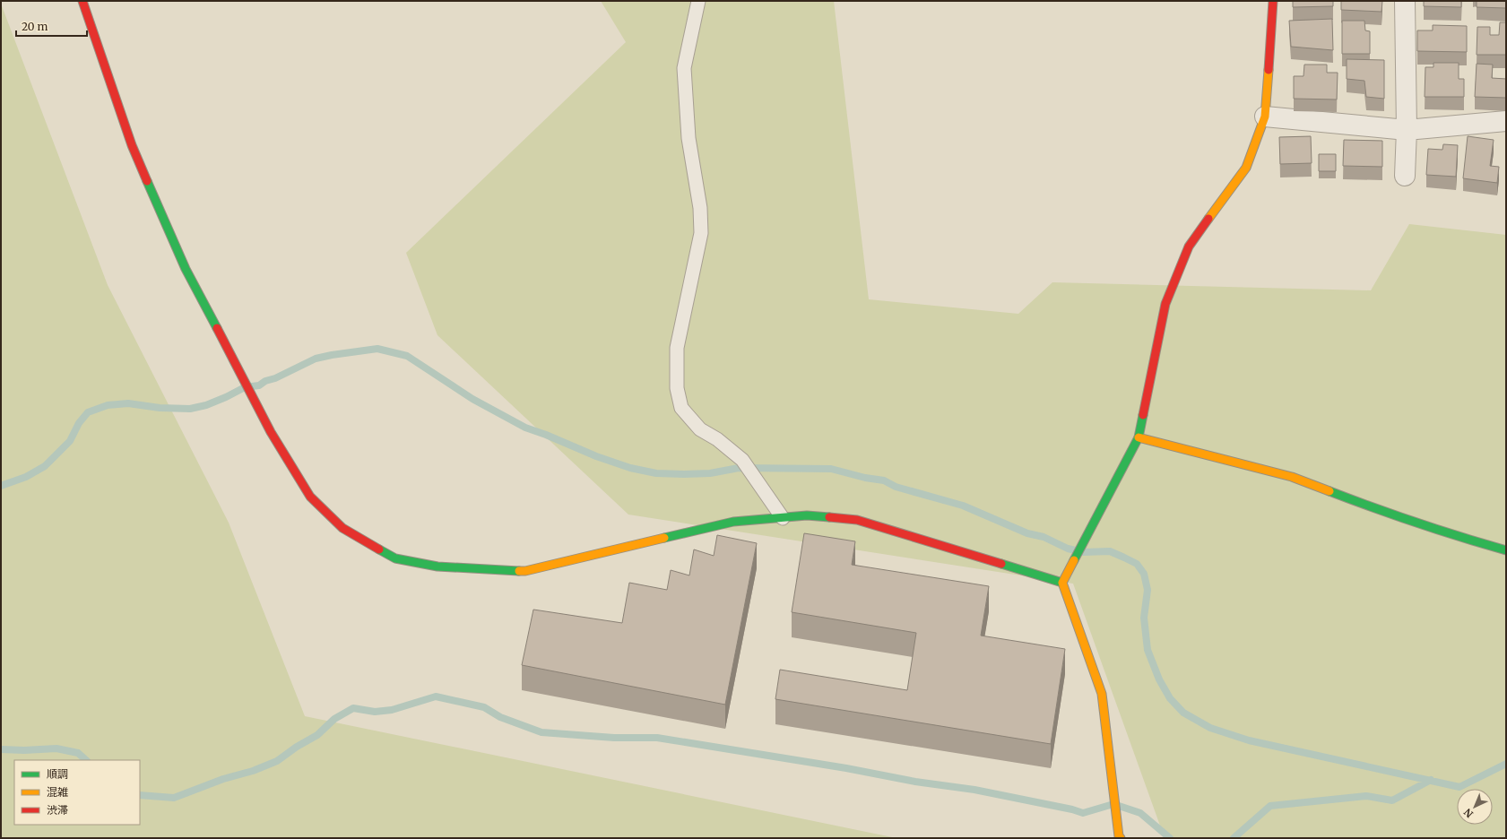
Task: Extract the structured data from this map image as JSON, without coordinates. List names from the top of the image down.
{
  "legend": ["順調", "混雑", "渋滞"],
  "scale_bar": "20 m",
  "north": "bottom left"
}
